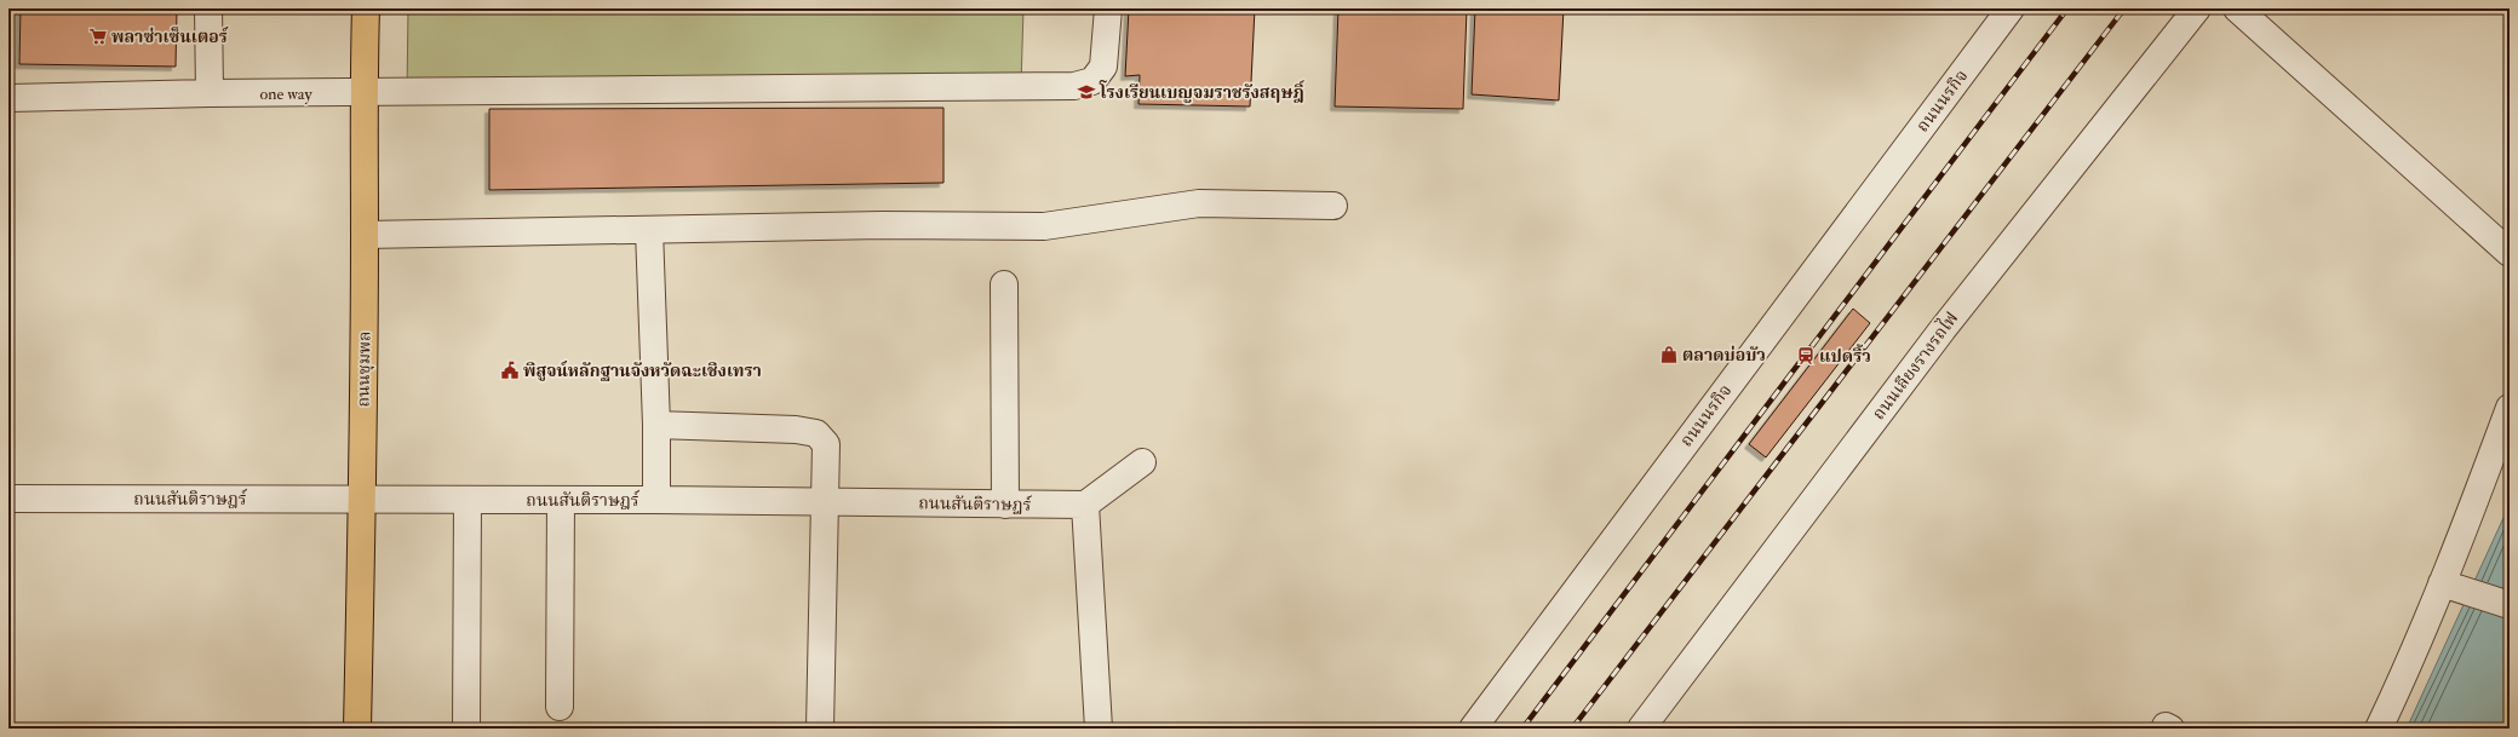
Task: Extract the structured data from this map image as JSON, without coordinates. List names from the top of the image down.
{
  "streets": {
    "main road": ["ถนนชุมพล"],
    "street": [
      "one way",
      "ถนนนรกิจ",
      "ถนนเลียงรางรถไฟ",
      "ถนนสันติราษฎร์"
    ]
  },
  "crossings": [
    ["one way", "ถนนชุมพล"],
    ["ถนนชุมพล", "ถนนสันติราษฎร์"]
  ],
  "places": {
    "supermarket": ["พลาซ่าเซ็นเตอร์"],
    "school or university": ["โรงเรียนเบญจมราชรังสฤษฎิ์"],
    "shop": ["ตลาดบ่อบัว"],
    "station": ["แปดริ้ว"],
    "public building": ["พิสูจน์หลักฐานจังหวัดฉะเชิงเทรา"]
  }
}
